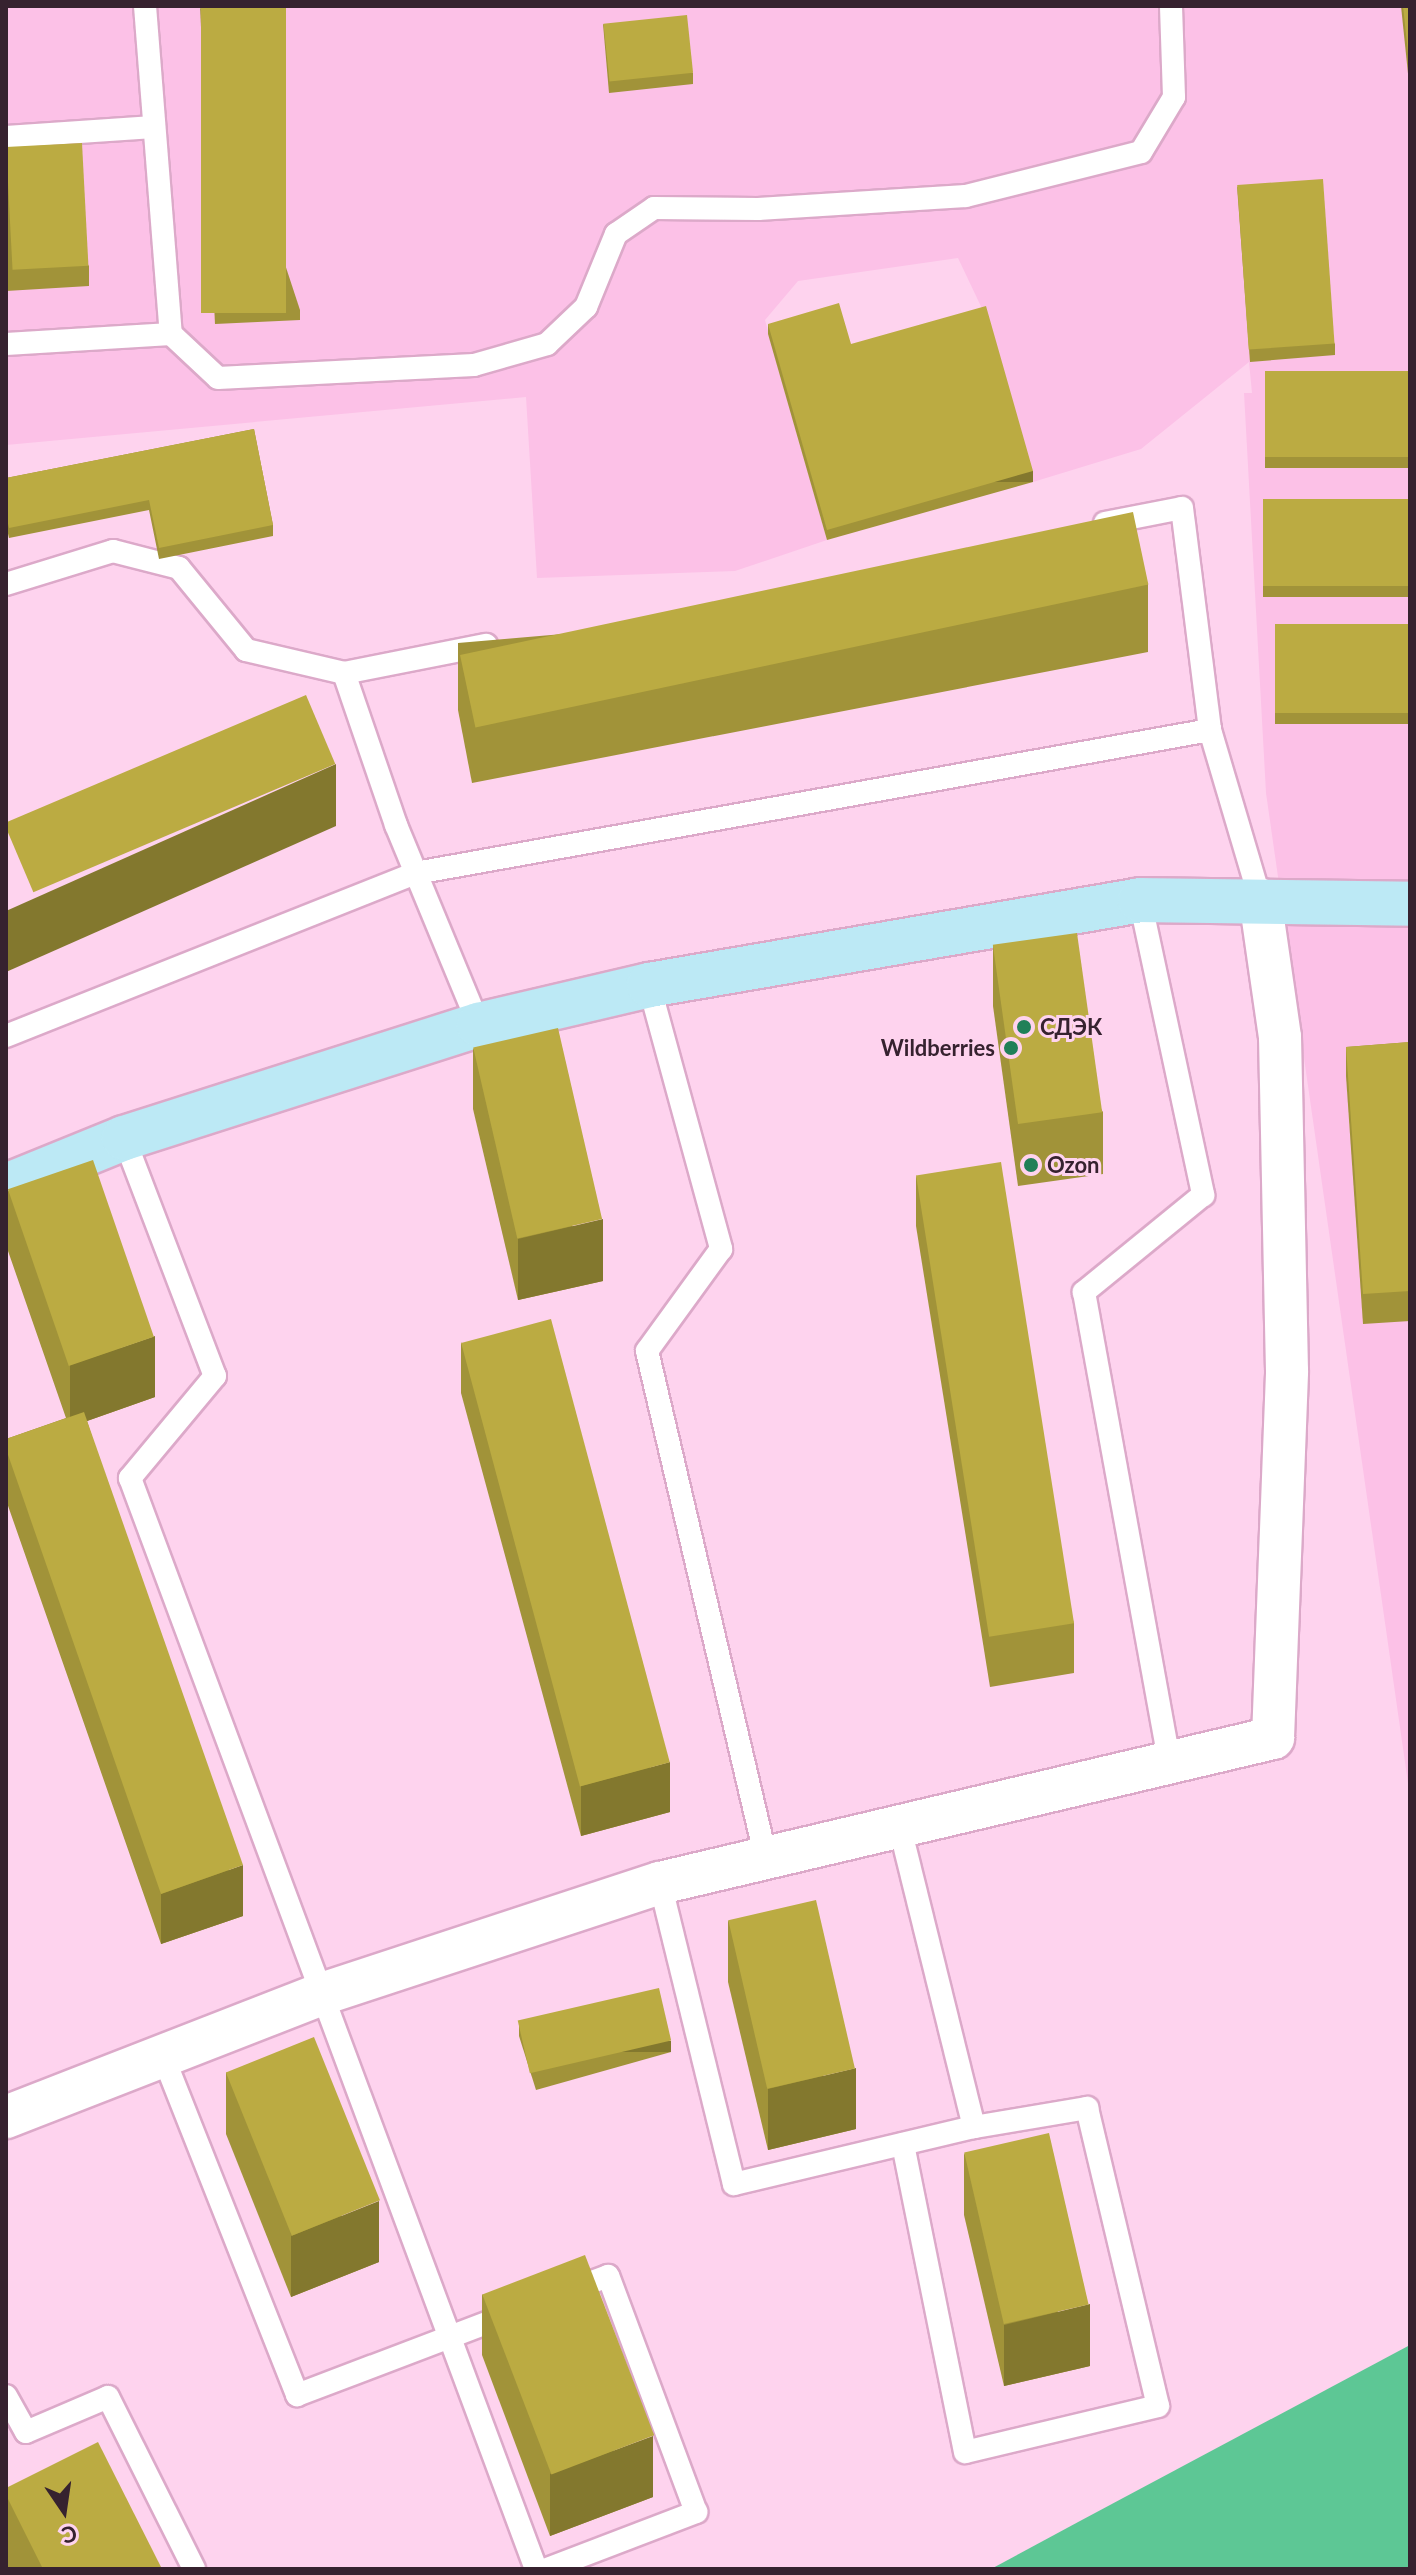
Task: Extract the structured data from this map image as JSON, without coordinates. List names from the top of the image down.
{
  "places": ["СДЭК", "Wildberries", "Ozon"],
  "north": "bottom"
}
